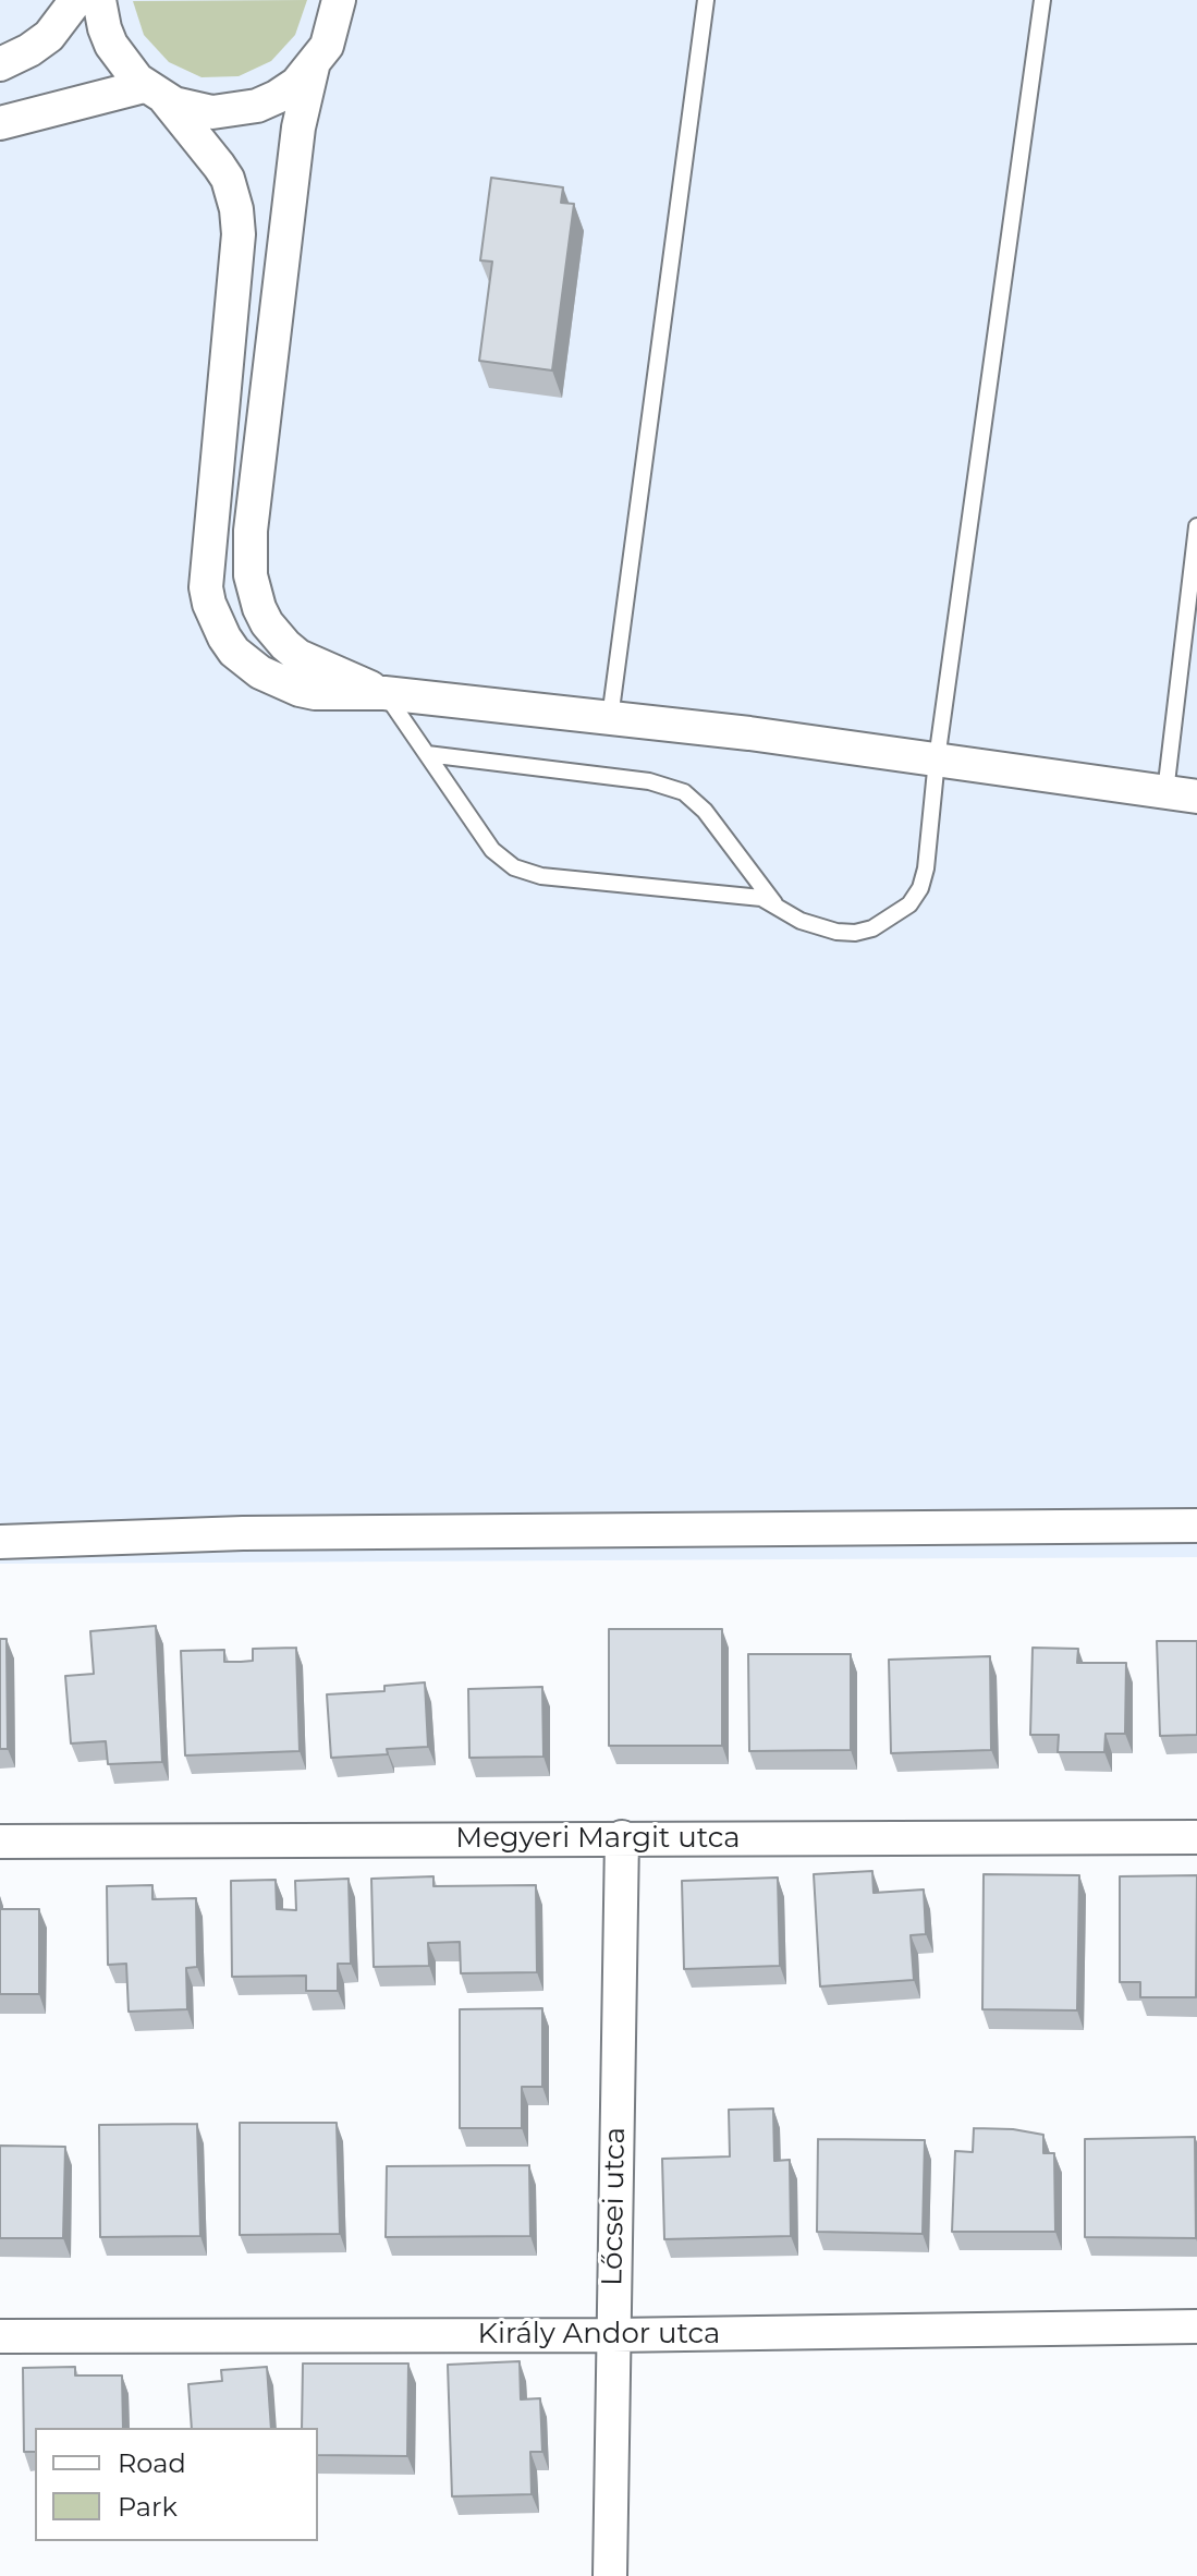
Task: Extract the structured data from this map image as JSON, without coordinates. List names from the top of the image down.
{
  "streets": {
    "street": ["Megyeri Margit utca", "Lőcsei utca", "Király Andor utca"]
  },
  "crossings": [
    ["Megyeri Margit utca", "Lőcsei utca"],
    ["Lőcsei utca", "Király Andor utca"]
  ],
  "legend": ["Road", "Park"]
}
